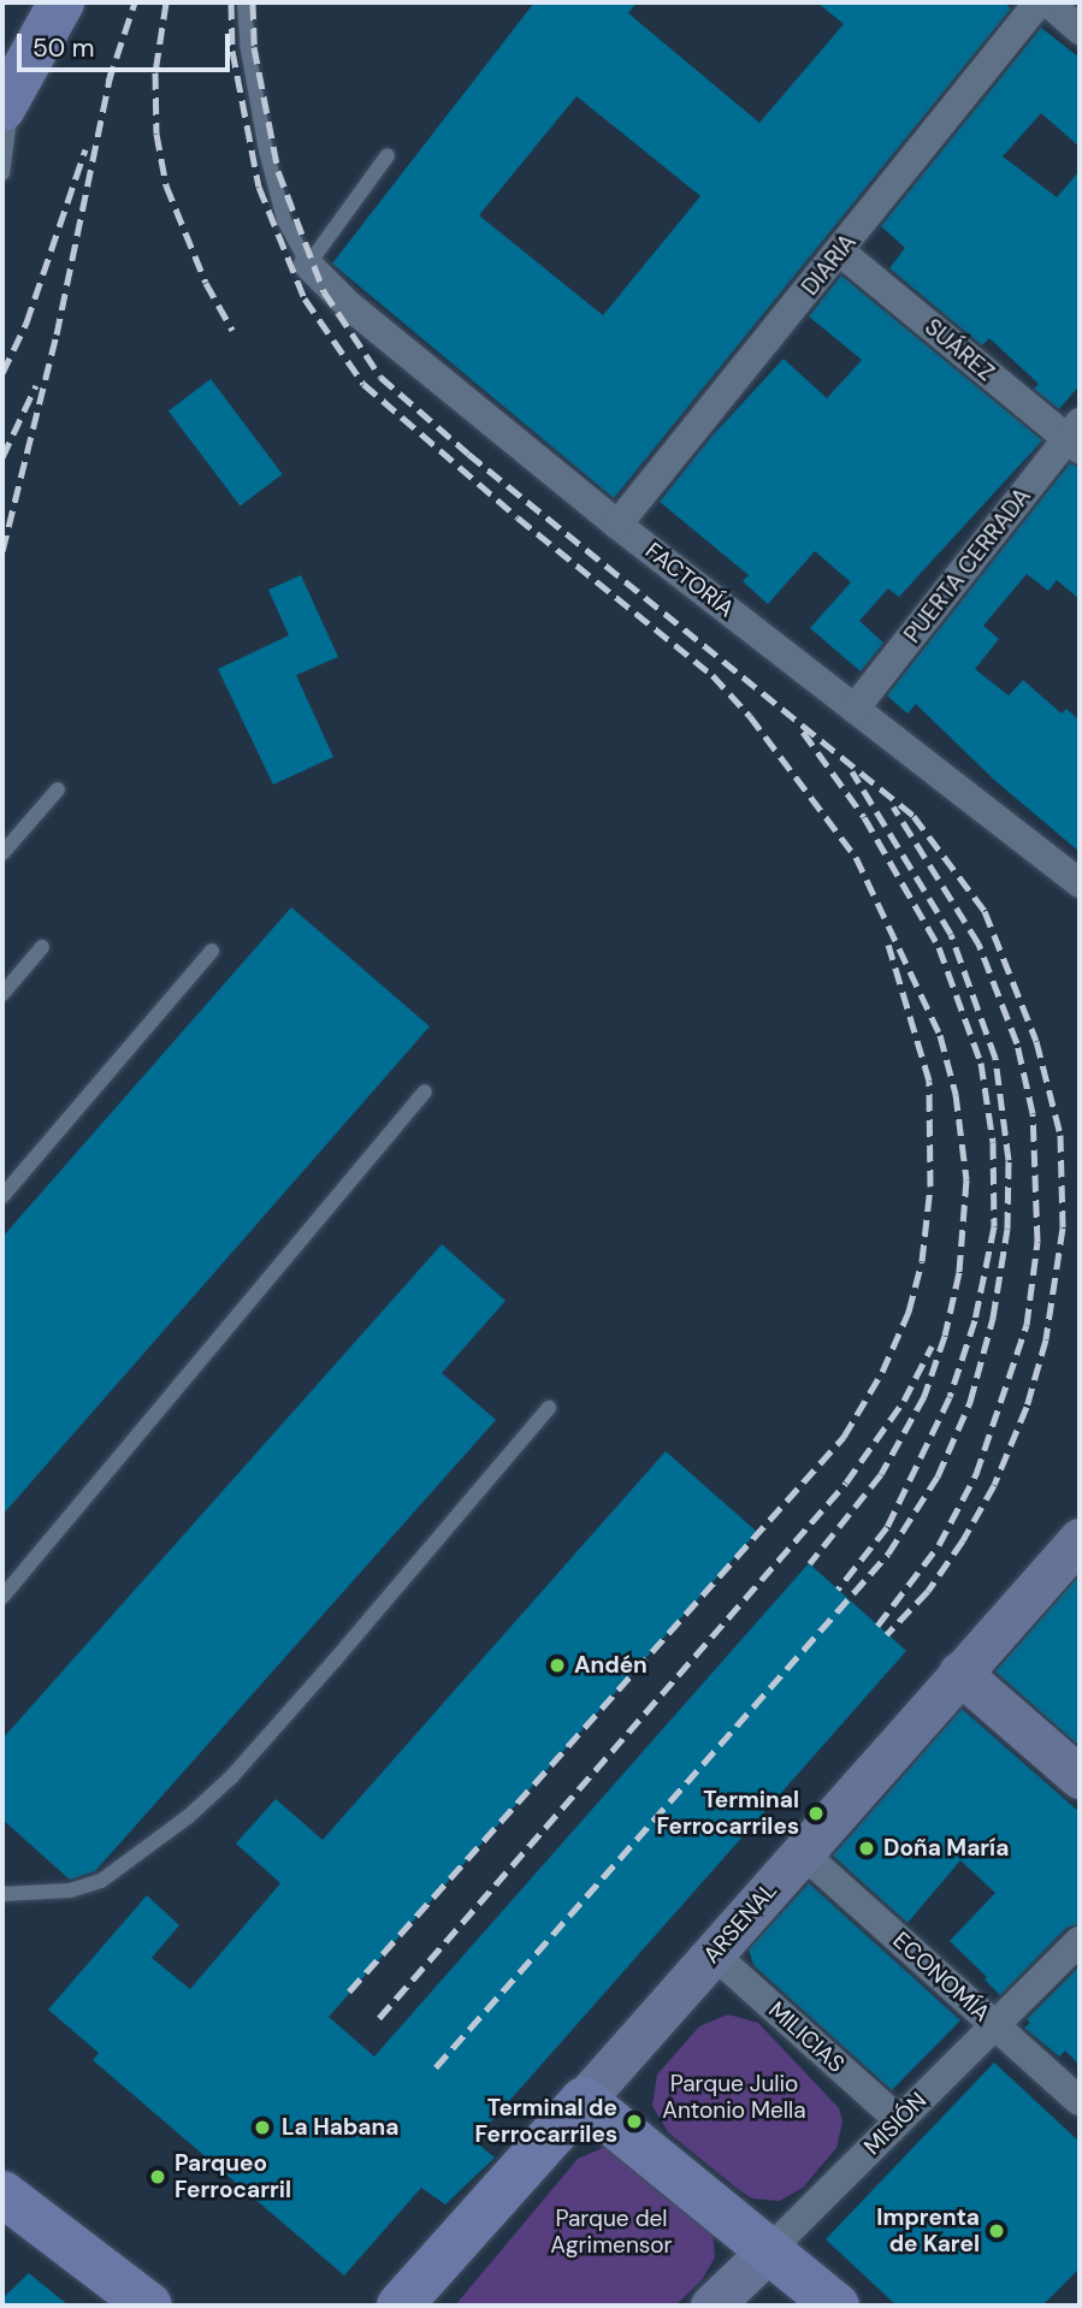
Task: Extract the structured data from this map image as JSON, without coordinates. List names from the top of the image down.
{
  "streets": {
    "main road": ["ARSENAL"],
    "street": [
      "DIARIA",
      "SUÁREZ",
      "PUERTA CERRADA",
      "FACTORÍA",
      "ECONOMÍA",
      "MILICIAS",
      "MISIÓN"
    ]
  },
  "crossings": [
    ["DIARIA", "SUÁREZ"],
    ["DIARIA", "FACTORÍA"],
    ["SUÁREZ", "PUERTA CERRADA"],
    ["PUERTA CERRADA", "FACTORÍA"],
    ["ARSENAL", "ECONOMÍA"],
    ["ARSENAL", "MILICIAS"],
    ["ECONOMÍA", "MISIÓN"],
    ["MILICIAS", "MISIÓN"]
  ],
  "parks": ["Parque Julio Antonio Mella", "Parque del Agrimensor"],
  "places": [
    "Andén",
    "Terminal Ferrocarriles",
    "Doña María",
    "Terminal de Ferrocarriles",
    "La Habana",
    "Parqueo Ferrocarril",
    "Imprenta de Karel"
  ],
  "scale_bar": "50 m"
}
